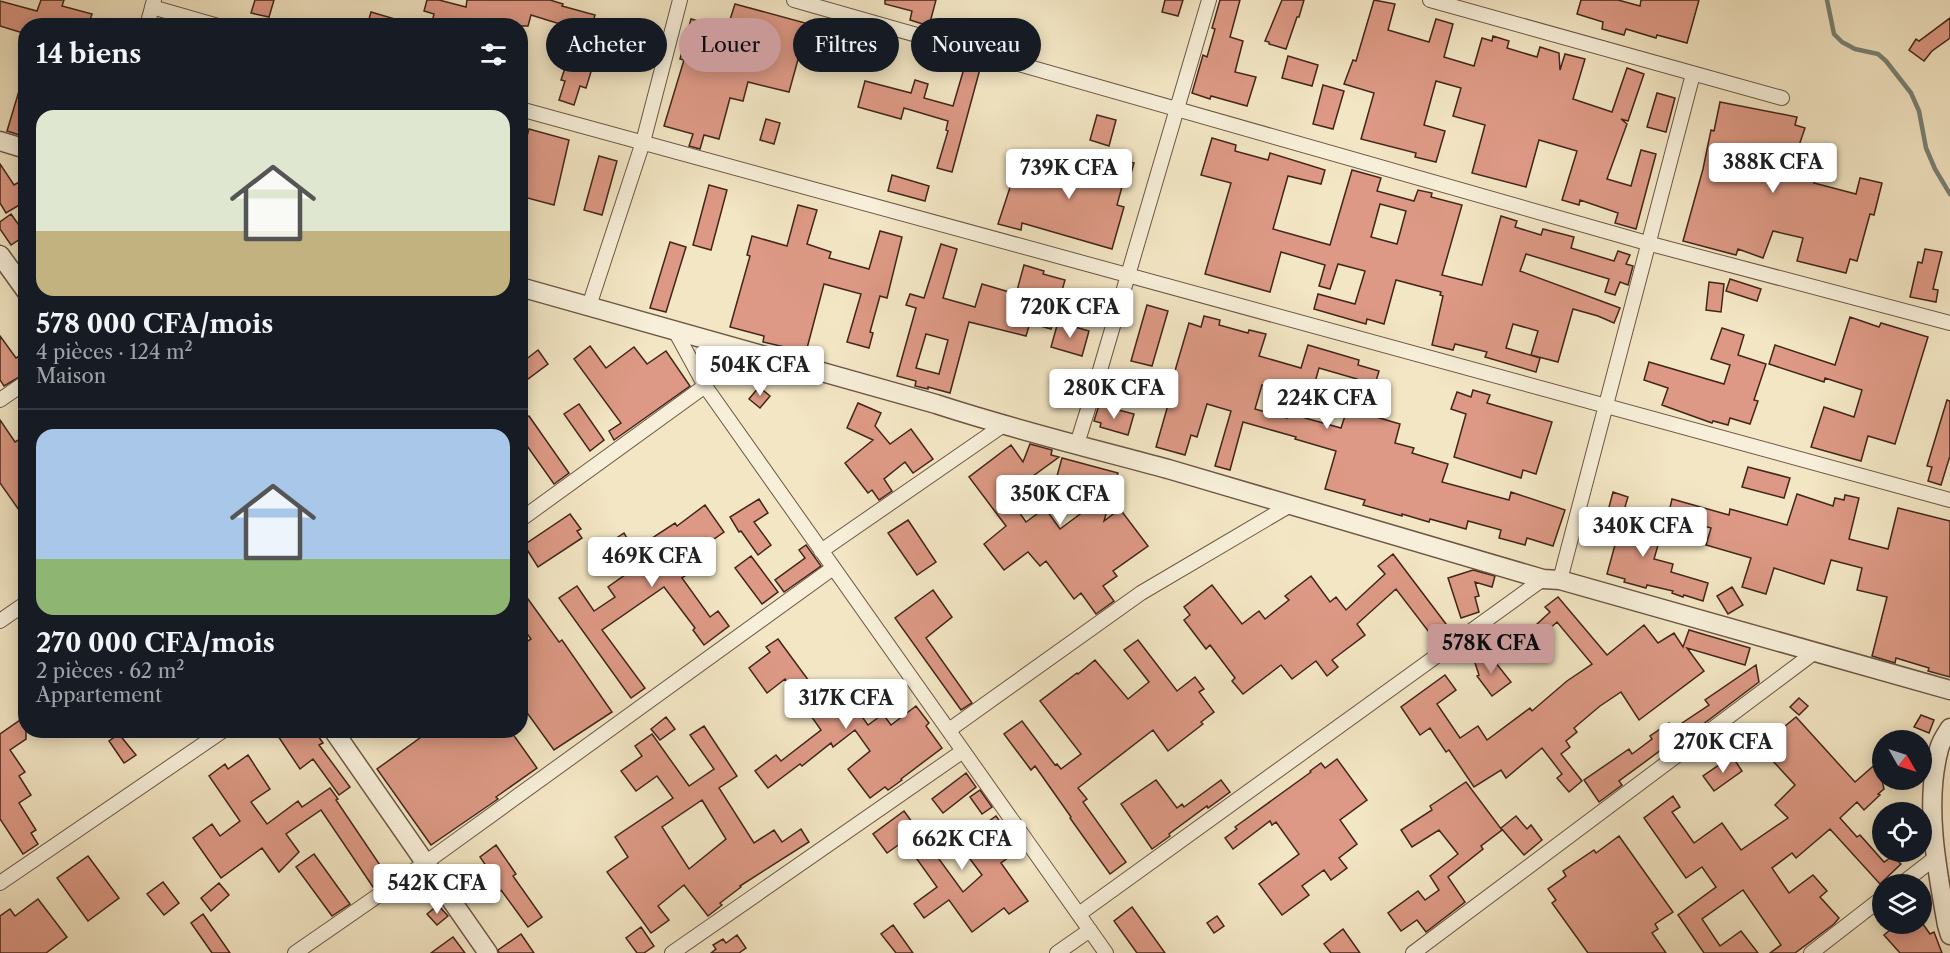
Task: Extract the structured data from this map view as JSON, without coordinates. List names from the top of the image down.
{
  "north": "bottom right",
  "page": {
    "chip": [
      "Acheter",
      "Louer",
      "Filtres",
      "Nouveau"
    ],
    "heading": "14 biens",
    "list": [
      {
        "name": "578 000 CFA/mois",
        "note": "4 pièces · 124 m² · Maison"
      },
      {
        "name": "270 000 CFA/mois",
        "note": "2 pièces · 62 m² · Appartement"
      }
    ],
    "price": [
      "388K CFA",
      "739K CFA",
      "720K CFA",
      "504K CFA",
      "280K CFA",
      "224K CFA",
      "350K CFA",
      "340K CFA",
      "469K CFA",
      "578K CFA",
      "317K CFA",
      "270K CFA",
      "662K CFA",
      "542K CFA"
    ]
  }
}
